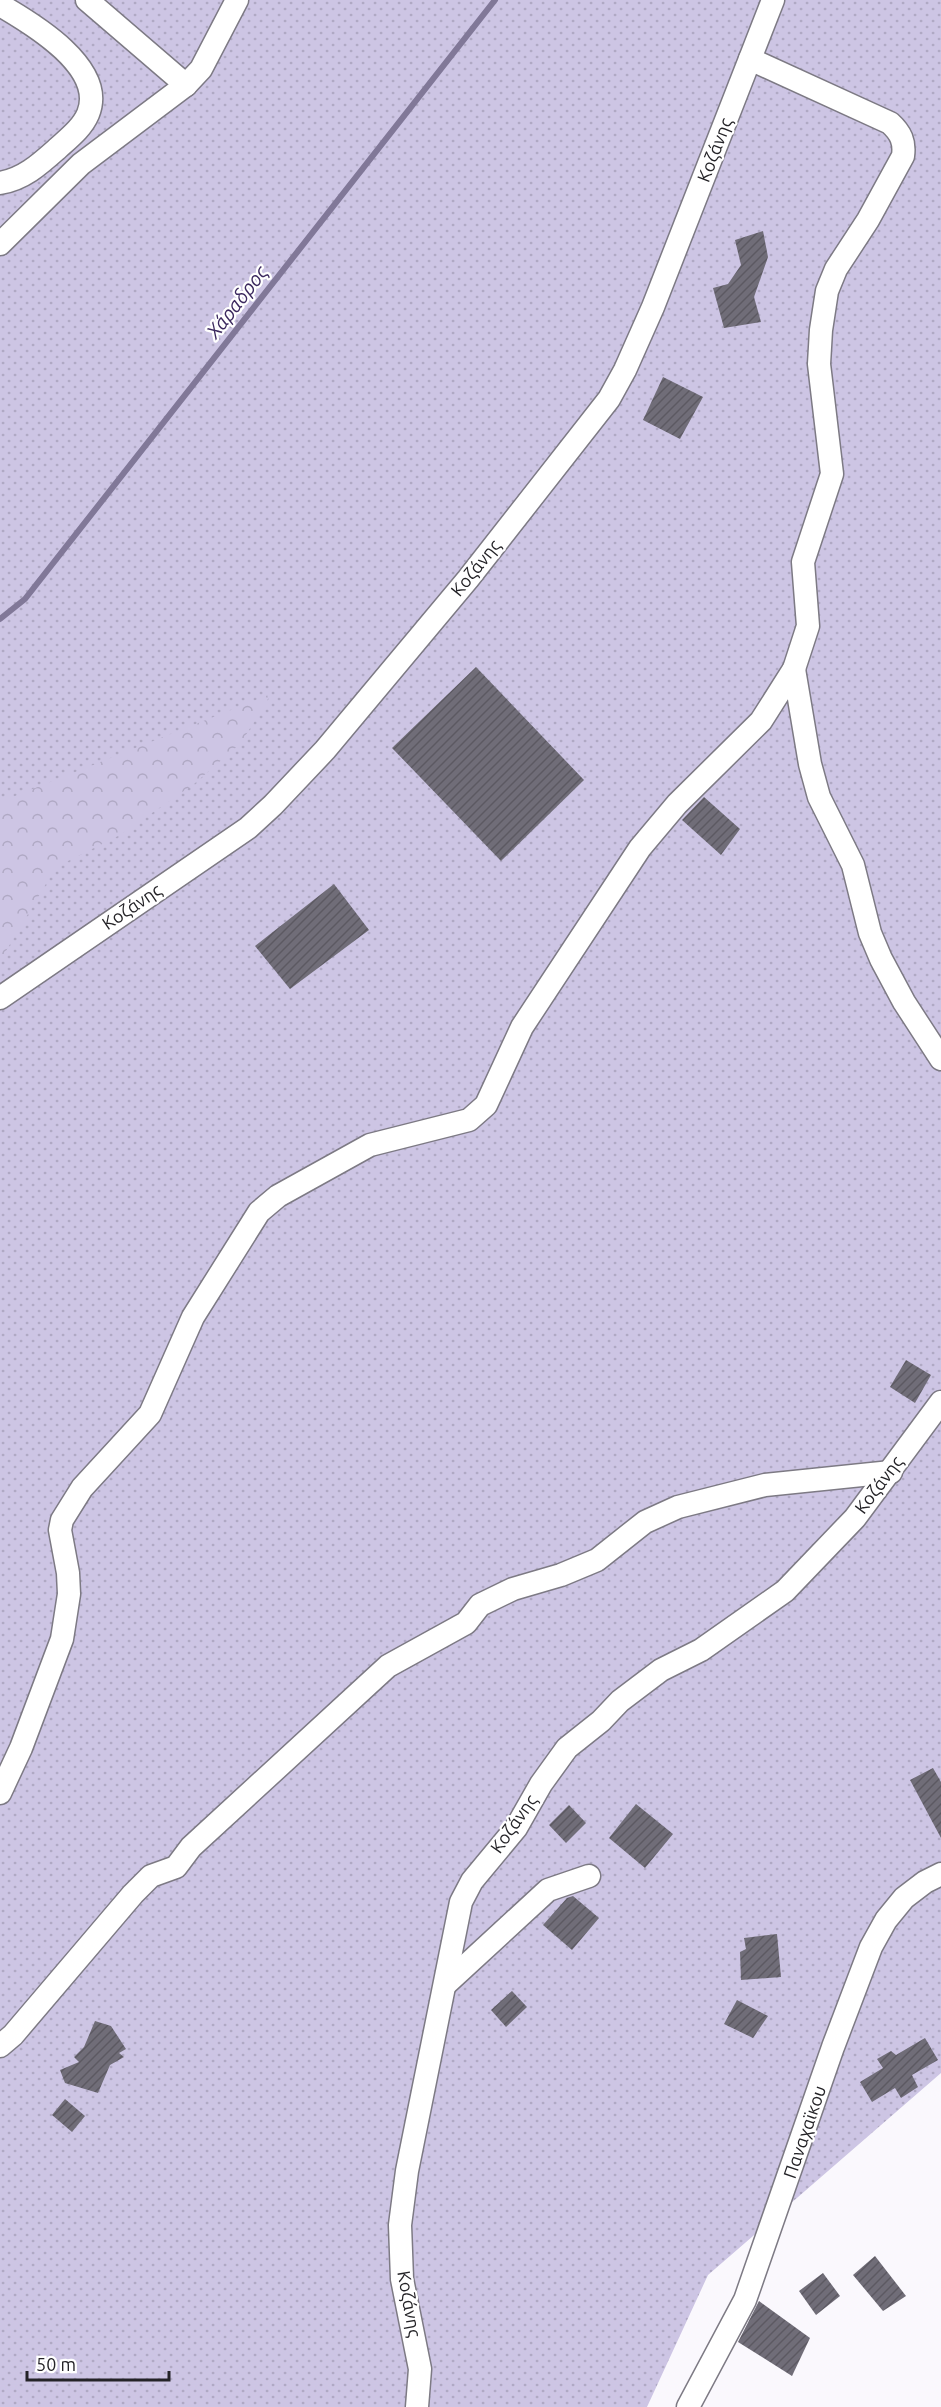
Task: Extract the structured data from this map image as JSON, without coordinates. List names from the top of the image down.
{
  "streets": {
    "street": ["Κοζάνης", "Παναχαϊκου"]
  },
  "water": ["Χάραδρος"],
  "scale_bar": "50 m"
}
